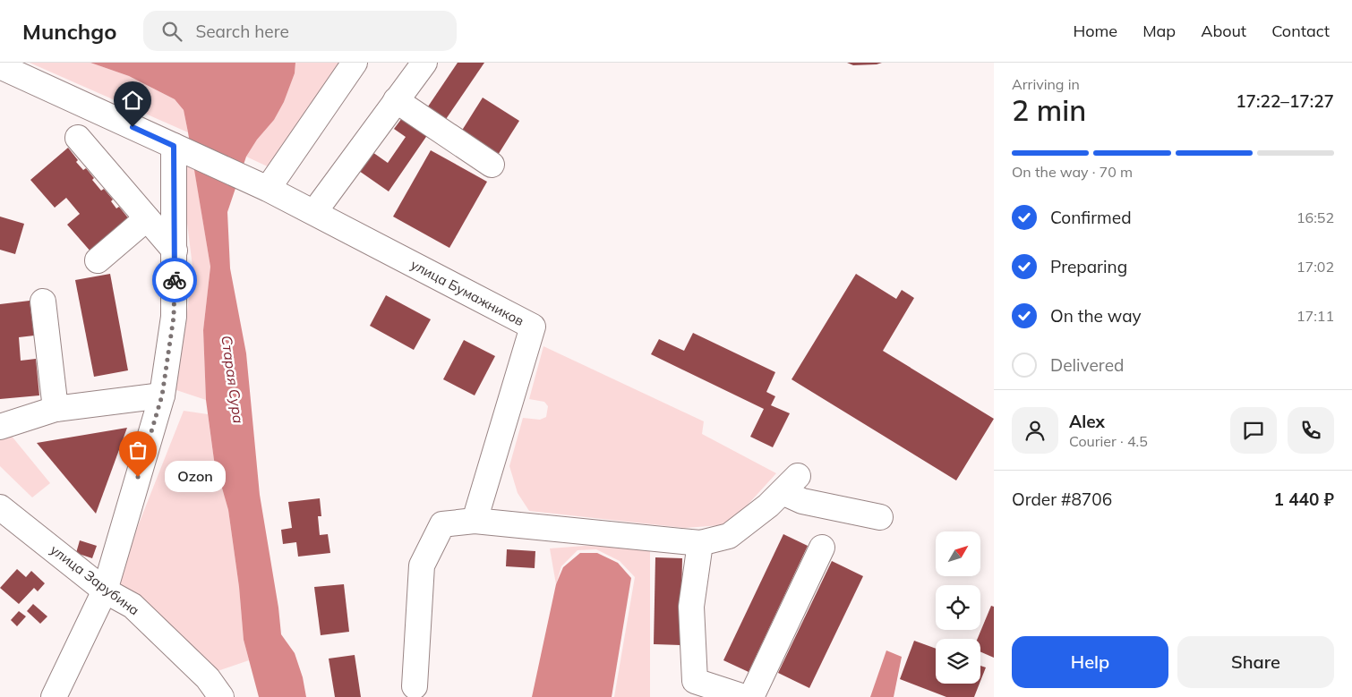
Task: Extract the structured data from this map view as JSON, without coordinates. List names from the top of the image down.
{
  "streets": {
    "street": ["улица Бумажников", "улица Зарубина"]
  },
  "water": ["Старая Сура"],
  "places": ["Ozon"],
  "north": "top right",
  "page": {
    "header": "Munchgo",
    "search": "Search here",
    "nav": [
      "Home",
      "Map",
      "About",
      "Contact"
    ],
    "heading": ["2 min", "Arriving in", "17:22–17:27"],
    "panel": [
      "Alex",
      "Courier · 4.5",
      "Order #8706",
      "1 440 ₽"
    ],
    "bar": "On the way · 70 m",
    "list": [
      ["Confirmed", "16:52"],
      ["Preparing", "17:02"],
      ["On the way", "17:11"],
      "Delivered"
    ],
    "bubble": "Ozon",
    "buttons": ["Help", "Share"]
  }
}
